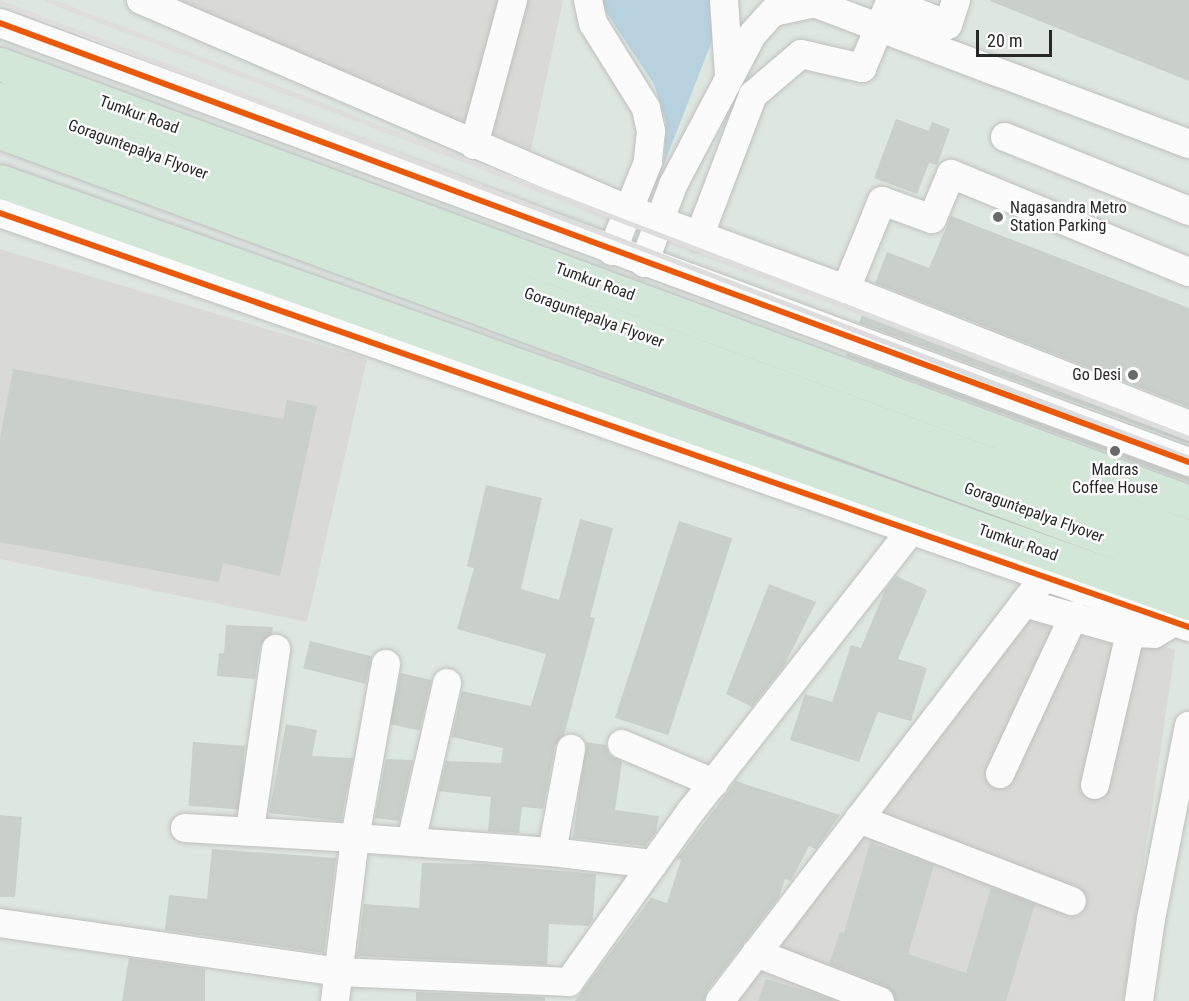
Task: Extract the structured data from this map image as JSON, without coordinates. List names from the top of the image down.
{
  "streets": {
    "highway": ["Tumkur Road", "Goraguntepalya Flyover"]
  },
  "places": ["Nagasandra Metro Station Parking", "Go Desi", "Madras Coffee House"],
  "scale_bar": "20 m"
}
